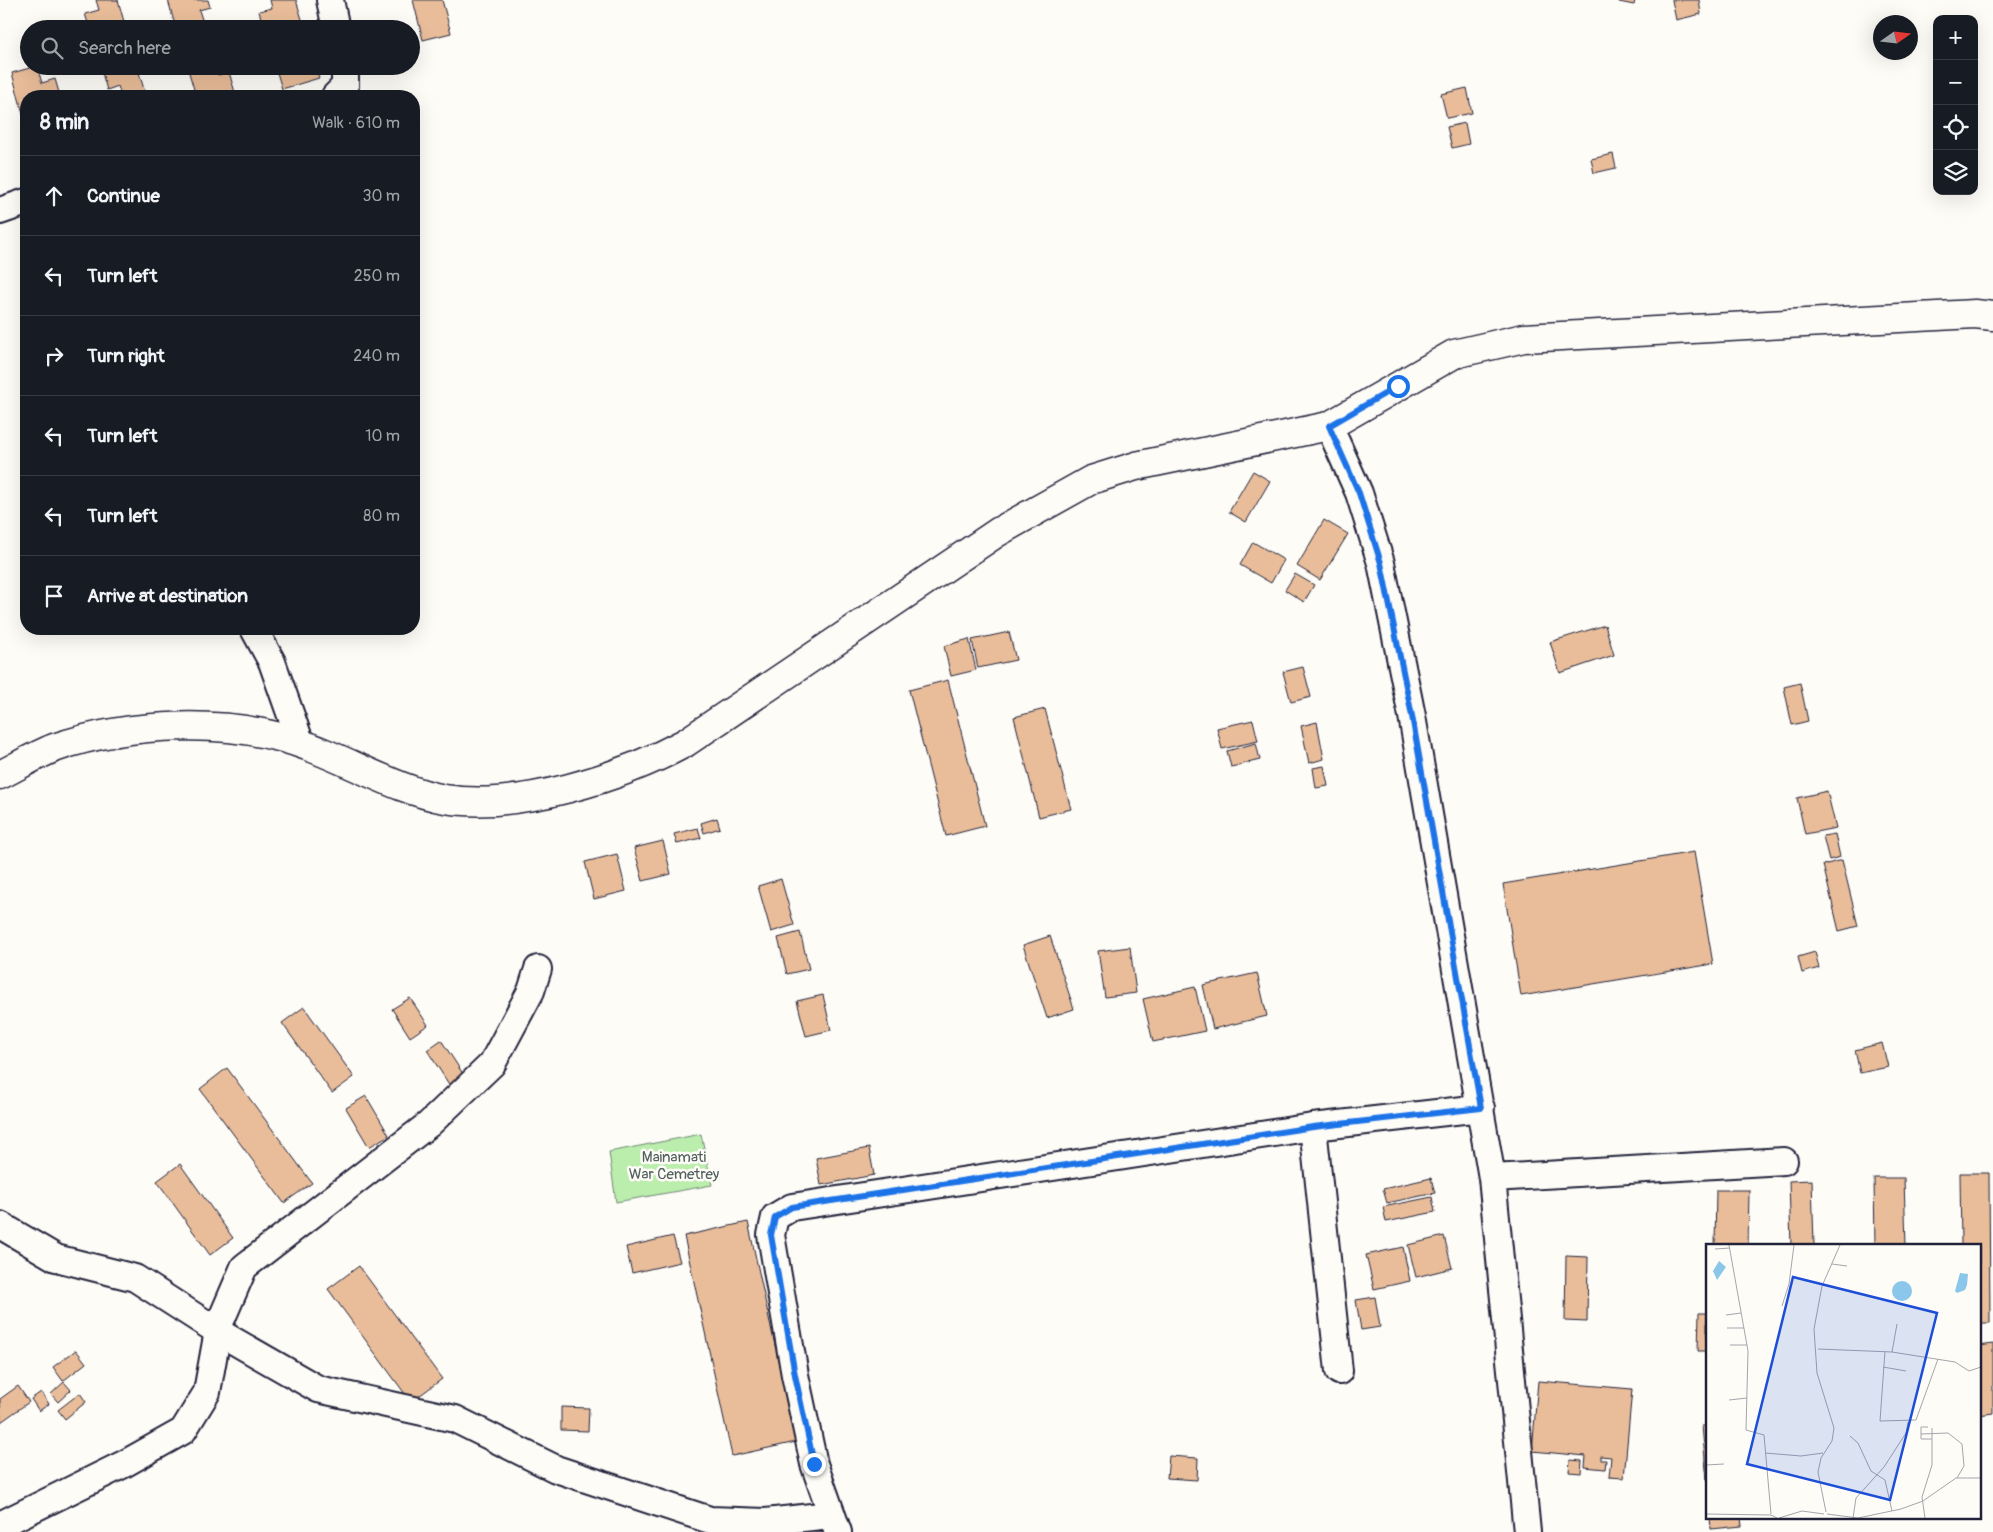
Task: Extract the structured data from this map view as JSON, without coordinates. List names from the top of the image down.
{
  "parks": ["Mainamati War Cemetrey"],
  "north": "right",
  "page": {
    "map_buttons": ["+", "−"],
    "search": "Search here",
    "heading": ["8 min", "Walk · 610 m"],
    "list": [
      ["Continue", "30 m"],
      ["Turn left", "250 m"],
      ["Turn right", "240 m"],
      ["Turn left", "10 m"],
      ["Turn left", "80 m"],
      "Arrive at destination"
    ]
  }
}
